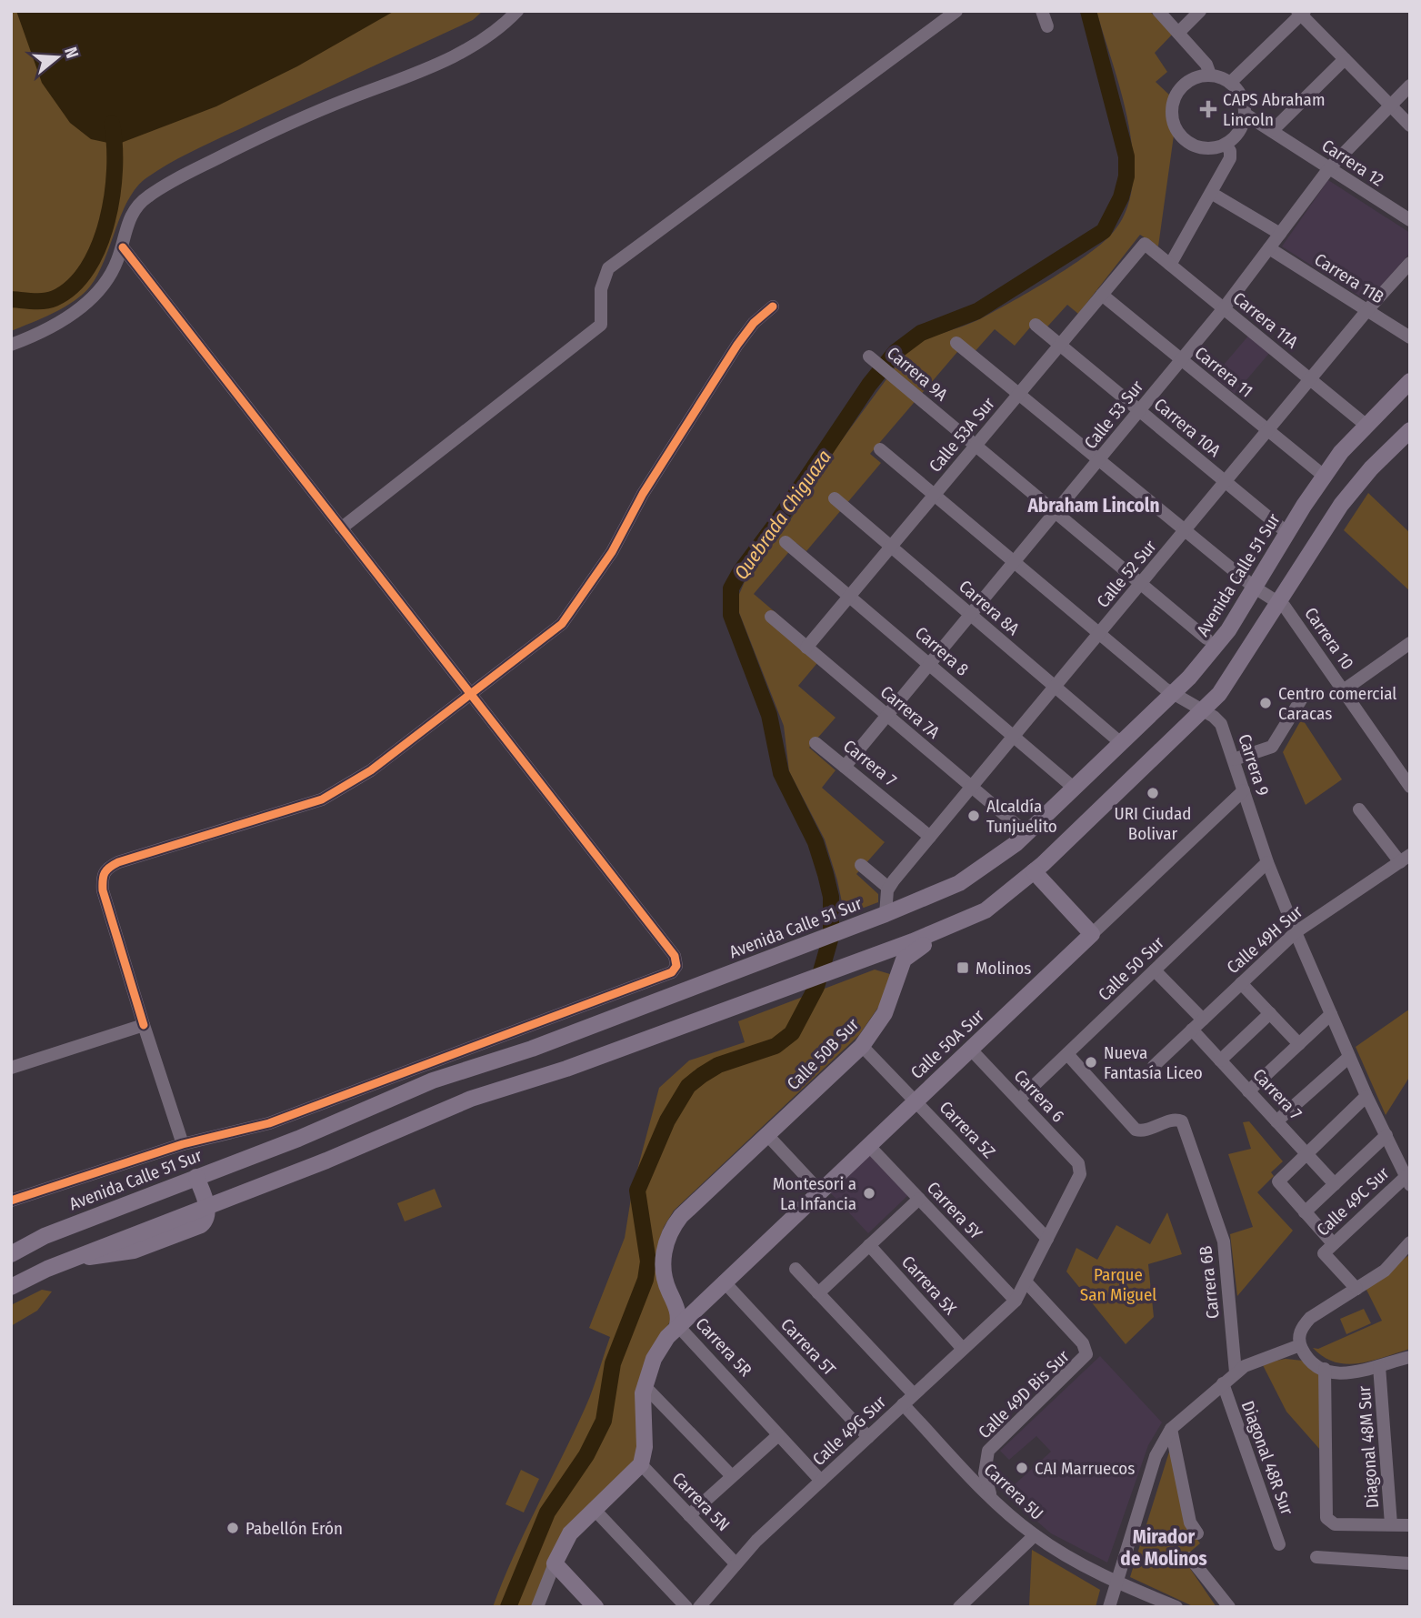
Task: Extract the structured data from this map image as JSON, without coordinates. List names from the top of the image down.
{
  "streets": {
    "main road": [
      "Avenida Calle 51 Sur",
      "Calle 50A Sur",
      "Calle 50B Sur",
      "Carrera 5R"
    ],
    "street": [
      "Carrera 12",
      "Carrera 11B",
      "Carrera 11A",
      "Carrera 11",
      "Carrera 9A",
      "Calle 53 Sur",
      "Carrera 10A",
      "Calle 53A Sur",
      "Calle 52 Sur",
      "Carrera 8A",
      "Carrera 10",
      "Carrera 8",
      "Carrera 7A",
      "Carrera 7",
      "Carrera 9",
      "Calle 49H Sur",
      "Calle 50 Sur",
      "Carrera 6",
      "Carrera 5Z",
      "Calle 49C Sur",
      "Carrera 5Y",
      "Carrera 6B",
      "Carrera 5X",
      "Carrera 5T",
      "Calle 49D Bis Sur",
      "Calle 49G Sur",
      "Diagonal 48M Sur",
      "Diagonal 48R Sur",
      "Carrera 5U",
      "Carrera 5N"
    ]
  },
  "crossings": [
    ["Carrera 12", "Calle 53 Sur"],
    ["Carrera 11B", "Calle 53 Sur"],
    ["Carrera 11B", "Calle 52 Sur"],
    ["Carrera 11A", "Calle 53 Sur"],
    ["Carrera 11A", "Calle 53A Sur"],
    ["Carrera 11A", "Calle 52 Sur"],
    ["Carrera 11A", "Avenida Calle 51 Sur"],
    ["Carrera 11", "Calle 53 Sur"],
    ["Carrera 11", "Calle 53A Sur"],
    ["Carrera 11", "Calle 52 Sur"],
    ["Carrera 11", "Avenida Calle 51 Sur"],
    ["Carrera 9A", "Calle 53 Sur"],
    ["Carrera 9A", "Calle 53A Sur"],
    ["Carrera 9A", "Calle 52 Sur"],
    ["Calle 53 Sur", "Carrera 10A"],
    ["Calle 53 Sur", "Carrera 8A"],
    ["Calle 53 Sur", "Carrera 10"],
    ["Calle 53 Sur", "Carrera 8"],
    ["Calle 53 Sur", "Carrera 7A"],
    ["Calle 53 Sur", "Carrera 7"],
    ["Calle 53 Sur", "Carrera 9"],
    ["Carrera 10A", "Calle 53A Sur"],
    ["Carrera 10A", "Calle 52 Sur"],
    ["Carrera 10A", "Avenida Calle 51 Sur"],
    ["Calle 53A Sur", "Carrera 8A"],
    ["Calle 53A Sur", "Carrera 10"],
    ["Calle 53A Sur", "Carrera 8"],
    ["Calle 53A Sur", "Carrera 7A"],
    ["Calle 53A Sur", "Carrera 9"],
    ["Calle 52 Sur", "Carrera 8A"],
    ["Calle 52 Sur", "Carrera 10"],
    ["Calle 52 Sur", "Carrera 8"],
    ["Calle 52 Sur", "Carrera 7A"],
    ["Calle 52 Sur", "Carrera 7"],
    ["Calle 52 Sur", "Carrera 9"],
    ["Avenida Calle 51 Sur", "Carrera 8A"],
    ["Avenida Calle 51 Sur", "Carrera 10"],
    ["Avenida Calle 51 Sur", "Carrera 8"],
    ["Avenida Calle 51 Sur", "Carrera 7A"],
    ["Avenida Calle 51 Sur", "Carrera 9"],
    ["Carrera 7", "Calle 49H Sur"],
    ["Carrera 9", "Calle 49H Sur"],
    ["Carrera 9", "Calle 50 Sur"],
    ["Carrera 9", "Calle 50A Sur"],
    ["Carrera 9", "Calle 49C Sur"],
    ["Calle 50 Sur", "Carrera 6"],
    ["Calle 50 Sur", "Carrera 6B"],
    ["Calle 50A Sur", "Carrera 6"],
    ["Calle 50A Sur", "Carrera 5Z"],
    ["Calle 50A Sur", "Carrera 5Y"],
    ["Calle 50A Sur", "Carrera 5R"],
    ["Calle 50A Sur", "Carrera 5T"],
    ["Calle 50B Sur", "Carrera 5Z"],
    ["Calle 50B Sur", "Carrera 5R"],
    ["Carrera 6", "Calle 49G Sur"],
    ["Carrera 5Z", "Calle 49G Sur"],
    ["Carrera 5Y", "Calle 49G Sur"],
    ["Carrera 5X", "Calle 49G Sur"],
    ["Carrera 5R", "Calle 49G Sur"],
    ["Carrera 5T", "Calle 49G Sur"],
    ["Calle 49D Bis Sur", "Calle 49G Sur"],
    ["Calle 49D Bis Sur", "Carrera 5U"],
    ["Calle 49G Sur", "Carrera 5U"],
    ["Calle 49G Sur", "Carrera 5N"]
  ],
  "districts": ["Abraham Lincoln", "Mirador de Molinos"],
  "water": ["Quebrada Chiguaza"],
  "parks": ["Parque San Miguel"],
  "places": {
    "health": ["CAPS Abraham Lincoln"],
    "other": [
      "Centro comercial Caracas",
      "URI Ciudad Bolivar",
      "Alcaldía Tunjuelito",
      "Nueva Fantasía Liceo",
      "Montesori a La Infancia",
      "CAI Marruecos",
      "Pabellón Erón"
    ],
    "transit": ["Molinos"]
  },
  "north": "right"
}
